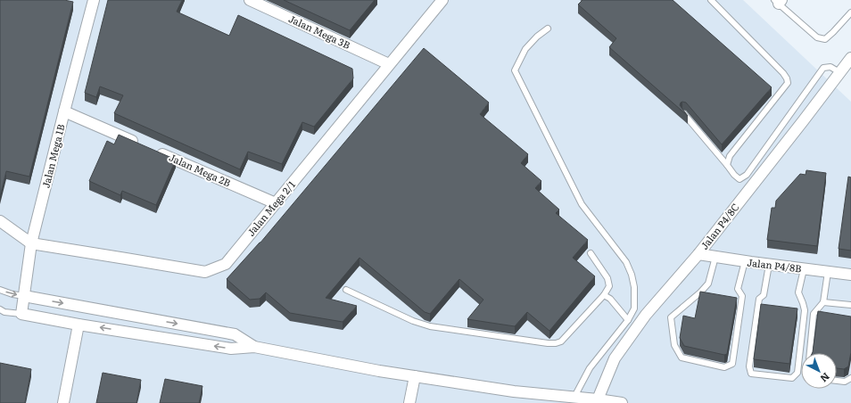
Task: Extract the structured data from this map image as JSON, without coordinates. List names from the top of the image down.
{
  "streets": {
    "street": [
      "Jalan Mega 3B",
      "Jalan Mega 1B",
      "Jalan Mega 2B",
      "Jalan Mega 2/1",
      "Jalan P4/8C",
      "Jalan P4/8B"
    ]
  },
  "crossings": [
    ["Jalan Mega 3B", "Jalan Mega 2/1"],
    ["Jalan Mega 1B", "Jalan Mega 2/1"],
    ["Jalan Mega 2B", "Jalan Mega 2/1"],
    ["Jalan P4/8C", "Jalan P4/8B"]
  ],
  "north": "bottom right"
}
